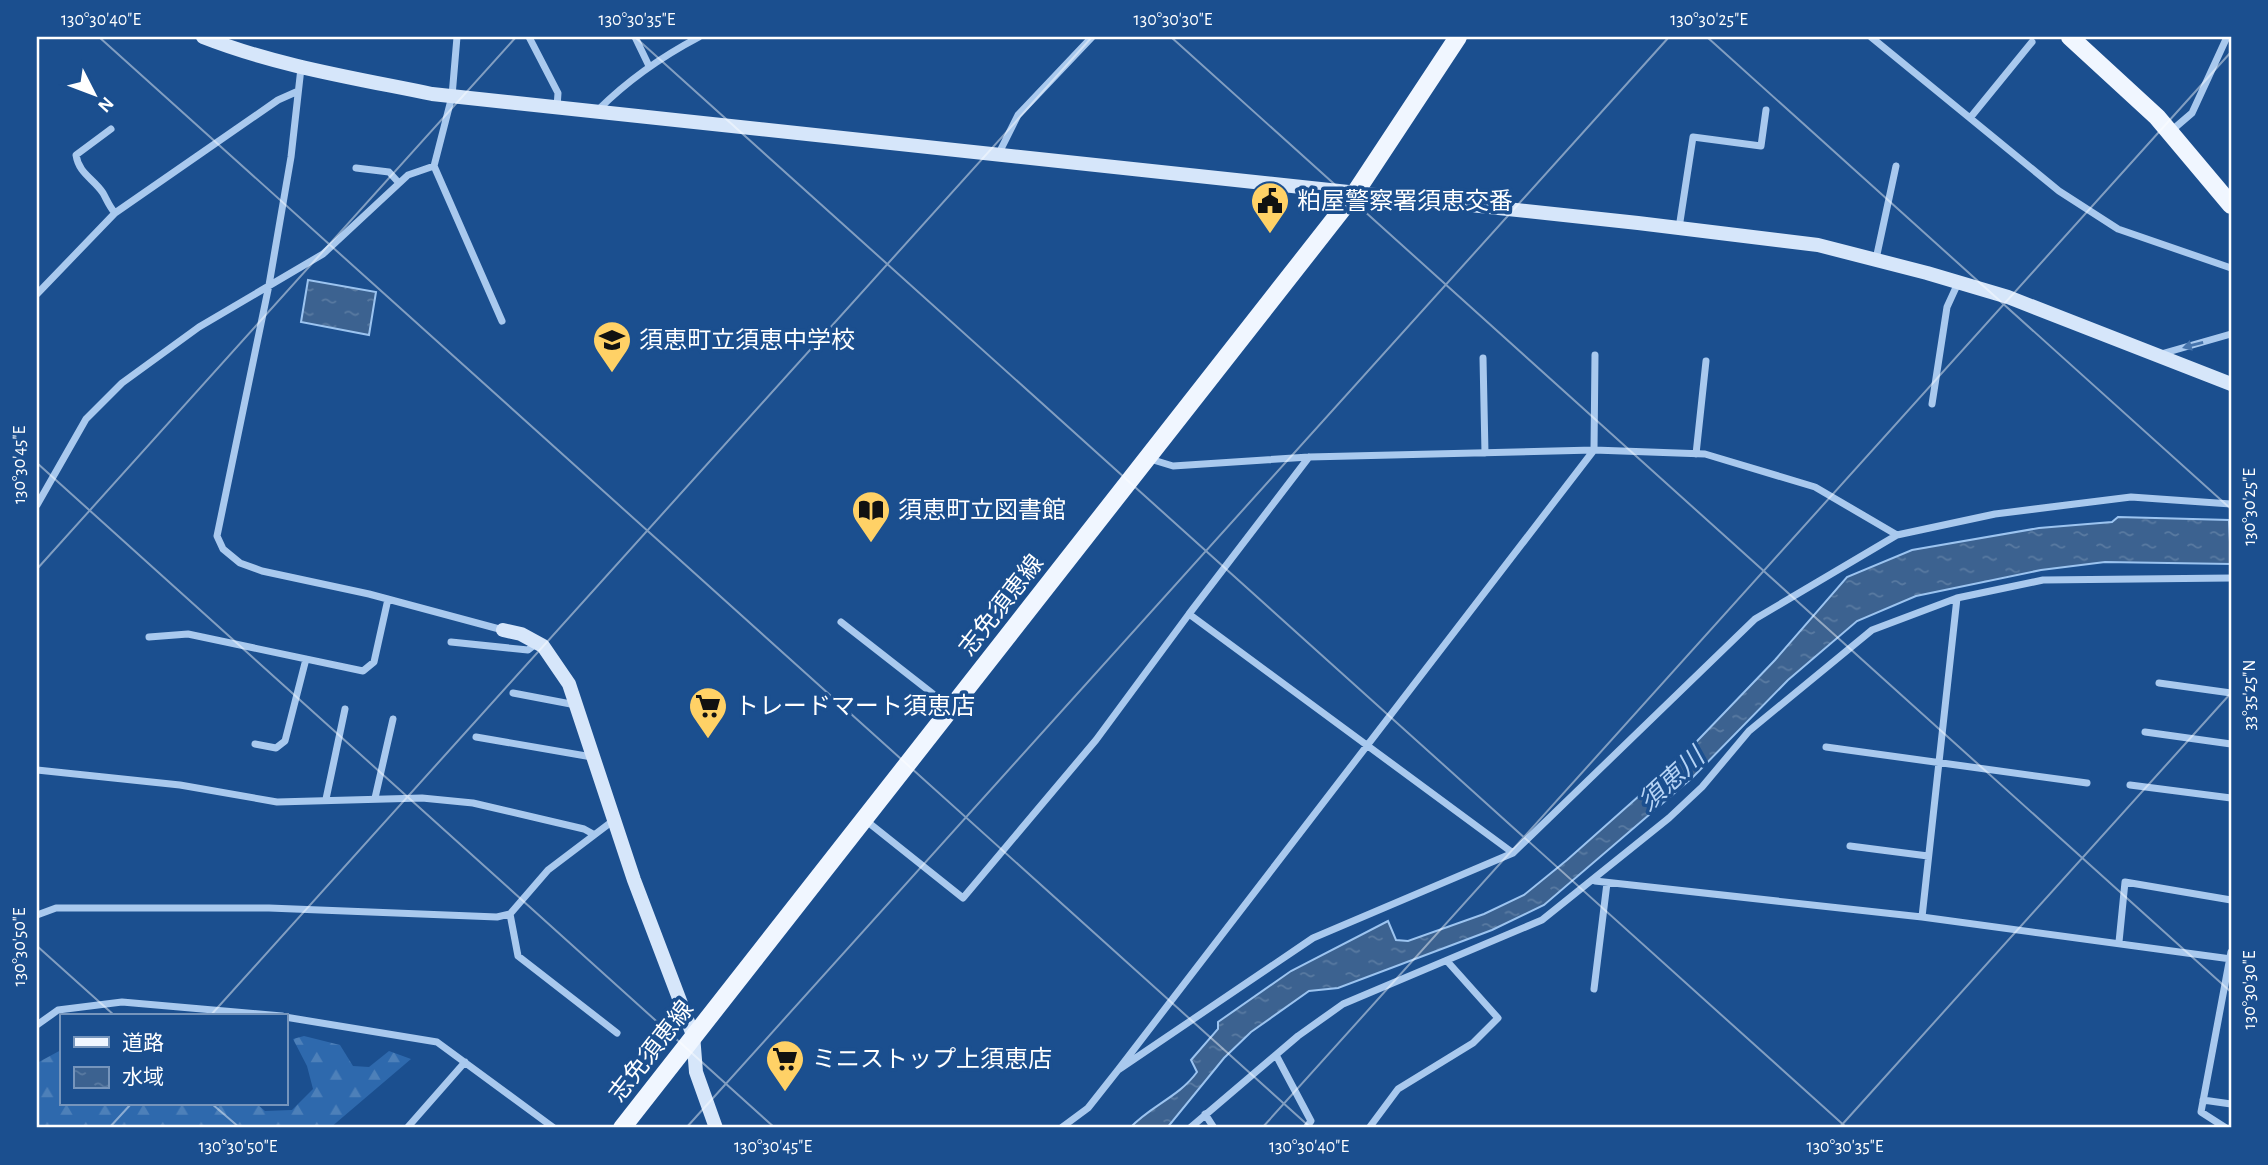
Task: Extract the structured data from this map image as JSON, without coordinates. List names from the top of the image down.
{
  "streets": {
    "main road": ["志免須恵線"]
  },
  "water": ["須恵川"],
  "places": {
    "public building": ["粕屋警察署須恵交番"],
    "school or university": ["須恵町立須恵中学校"],
    "library": ["須恵町立図書館"],
    "supermarket": ["トレードマート須恵店", "ミニストップ上須恵店"]
  },
  "legend": ["道路", "水域"],
  "north": "bottom right",
  "coordinates": [
    "130°30'40\"E",
    "130°30'35\"E",
    "130°30'30\"E",
    "130°30'25\"E",
    "130°30'45\"E",
    "33°35'25\"N",
    "130°30'50\"E"
  ]
}
